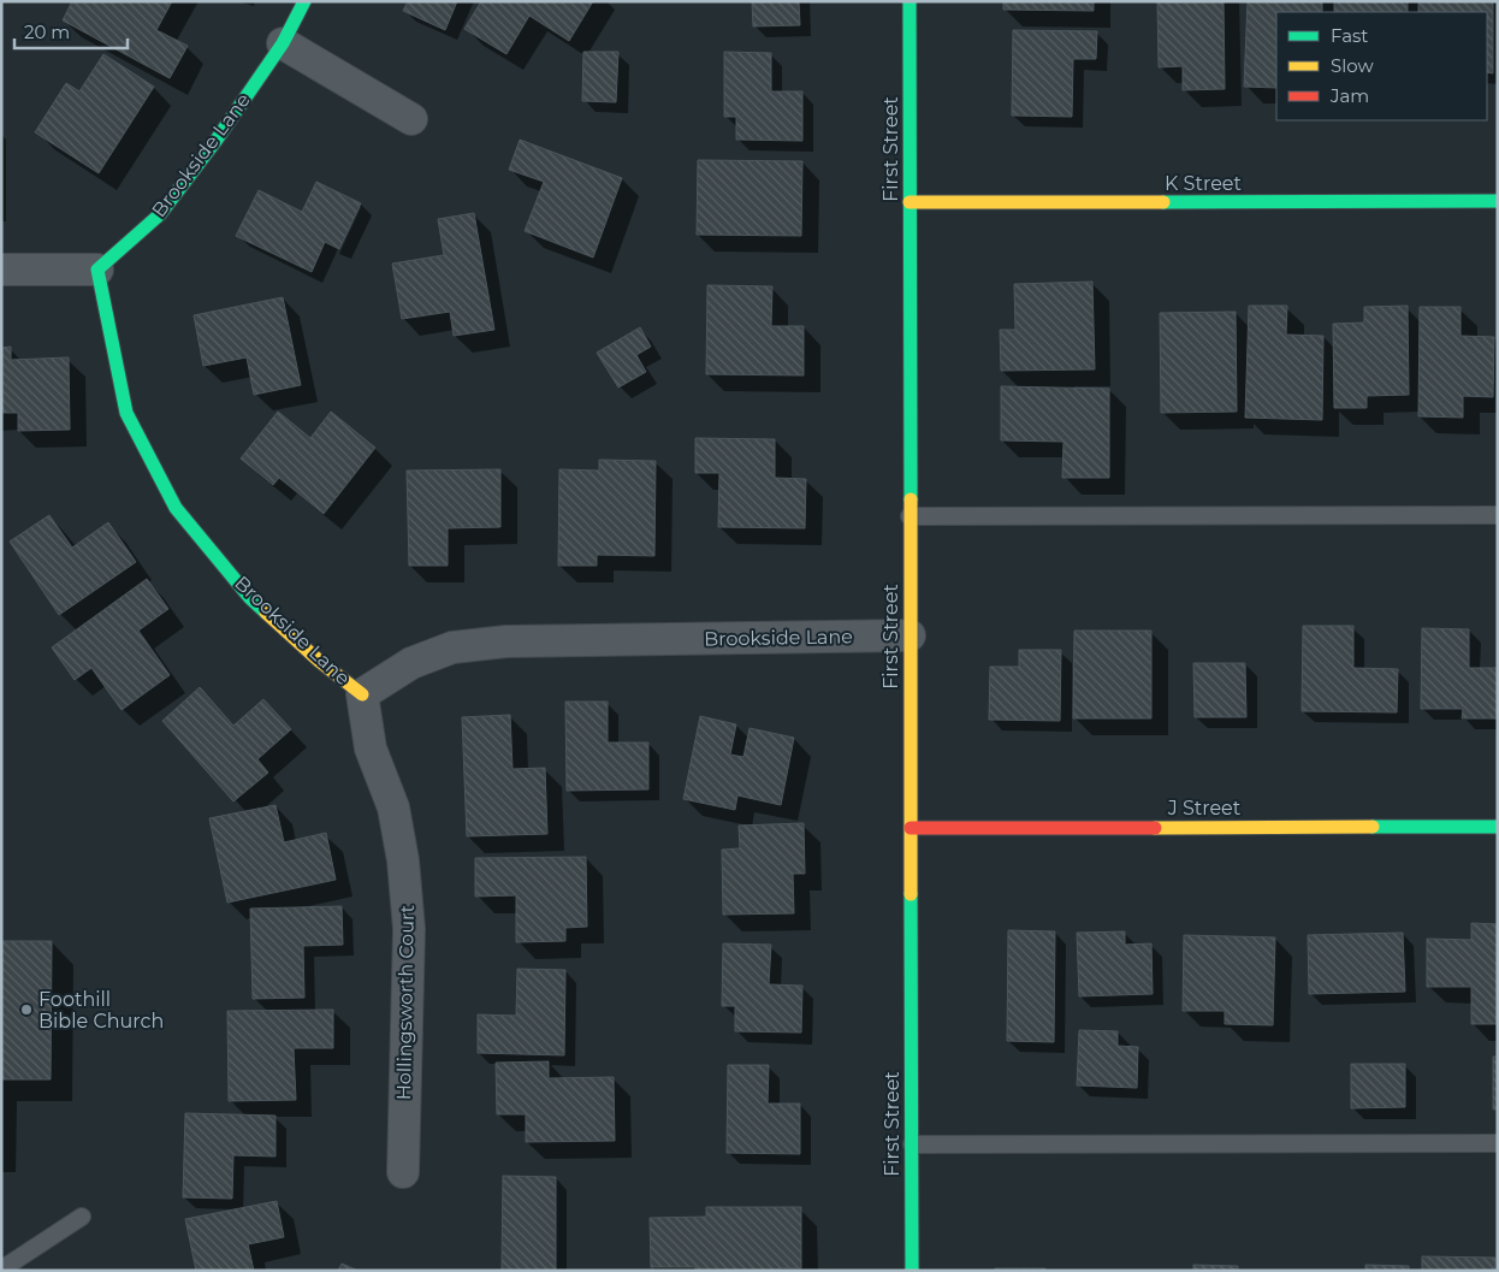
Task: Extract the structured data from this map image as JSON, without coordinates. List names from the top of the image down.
{
  "streets": {
    "street": [
      "First Street",
      "Brookside Lane",
      "K Street",
      "J Street",
      "Hollingsworth Court"
    ]
  },
  "crossings": [
    ["First Street", "Brookside Lane"],
    ["First Street", "K Street"],
    ["First Street", "J Street"],
    ["Brookside Lane", "Hollingsworth Court"]
  ],
  "places": ["Foothill Bible Church"],
  "legend": ["Fast", "Slow", "Jam"],
  "scale_bar": "20 m"
}
